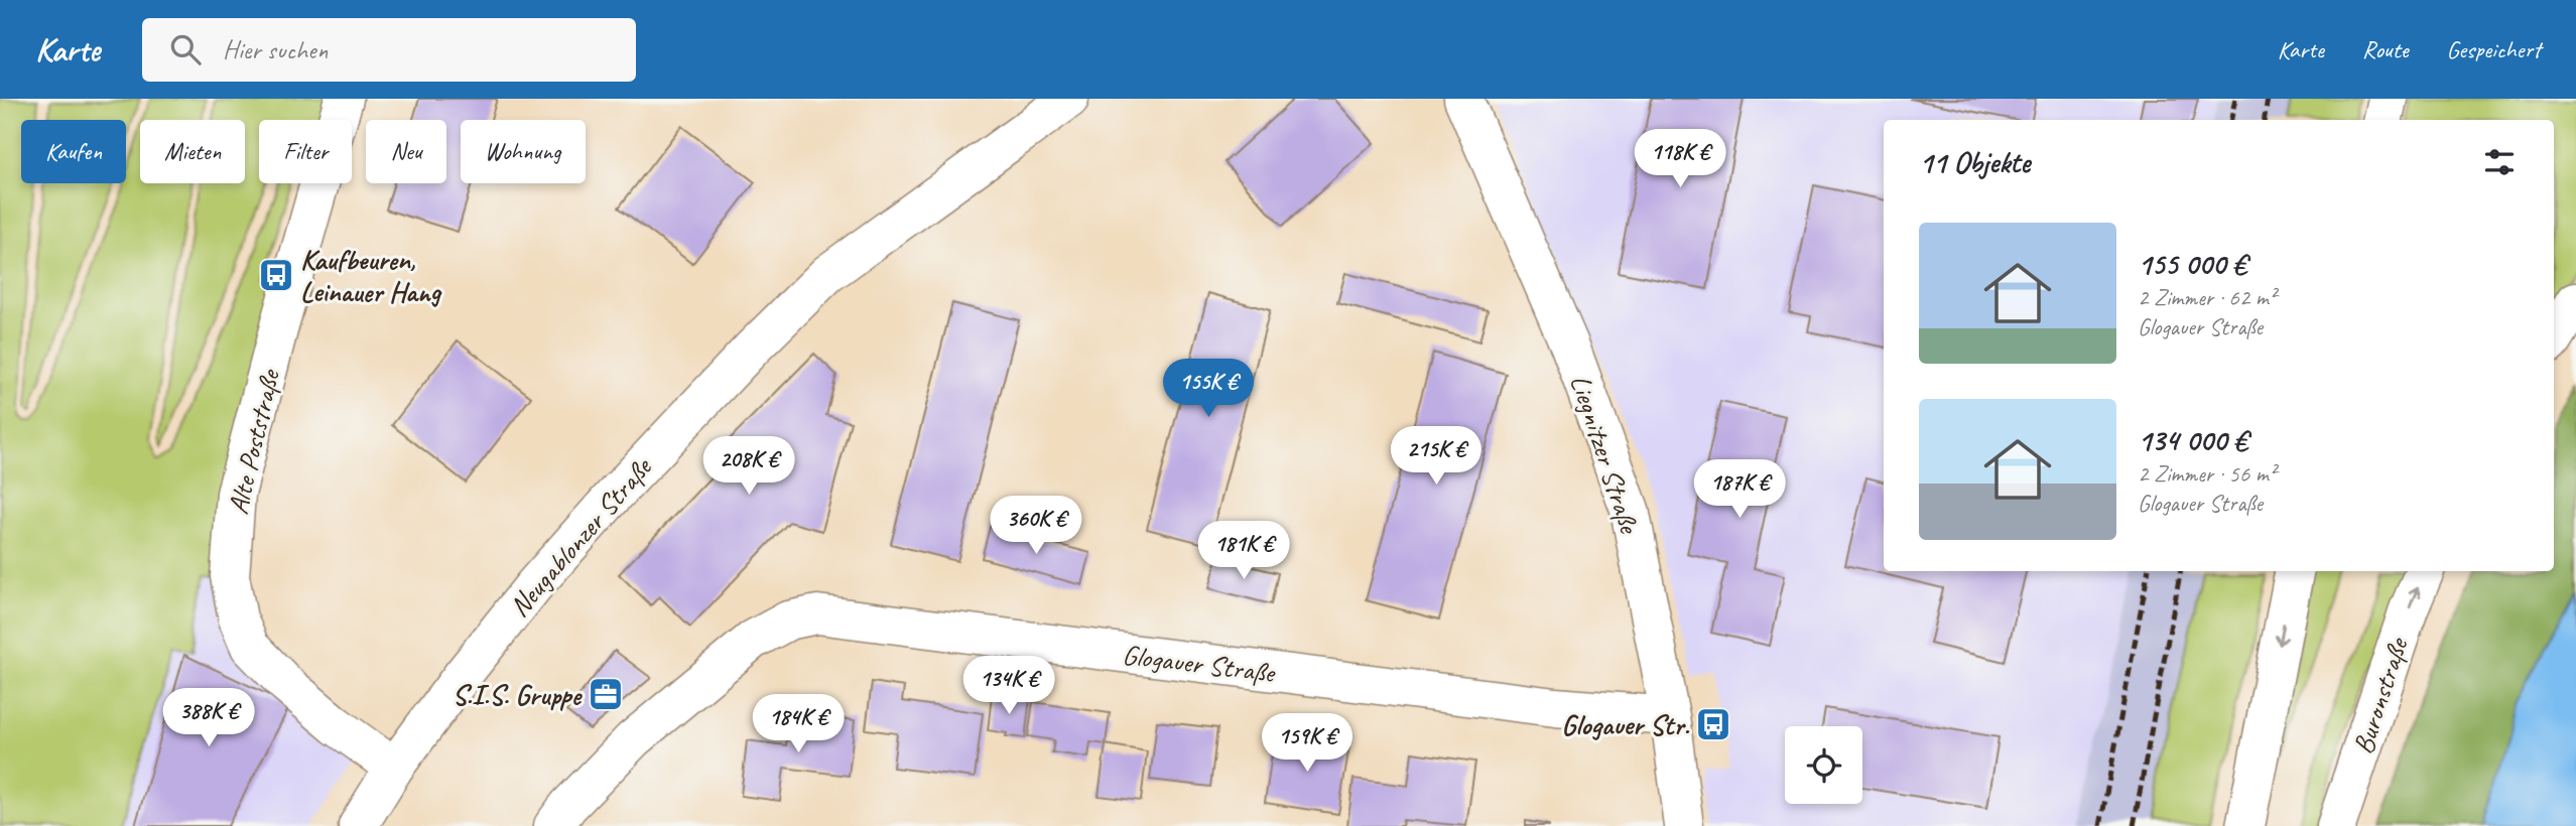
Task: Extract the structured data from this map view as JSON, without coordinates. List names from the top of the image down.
{
  "streets": {
    "street": [
      "Alte Poststraße",
      "Liegnitzer Straße",
      "Neugablonzer Straße",
      "Glogauer Straße",
      "Buronstraße"
    ]
  },
  "crossings": [
    ["Alte Poststraße", "Neugablonzer Straße"],
    ["Liegnitzer Straße", "Glogauer Straße"]
  ],
  "places": {
    "bus stop": ["Kaufbeuren, Leinauer Hang", "Glogauer Str."],
    "office": ["S.I.S. Gruppe"]
  },
  "page": {
    "header": "Karte",
    "search": "Hier suchen",
    "nav": ["Karte", "Route", "Gespeichert"],
    "chip": [
      "Kaufen",
      "Mieten",
      "Filter",
      "Neu",
      "Wohnung"
    ],
    "heading": "11 Objekte",
    "price": [
      "118K €",
      "155K €",
      "215K €",
      "208K €",
      "187K €",
      "360K €",
      "181K €",
      "134K €",
      "388K €",
      "184K €",
      "159K €"
    ],
    "list": [
      {
        "name": "155 000 €",
        "note": "2 Zimmer · 62 m² · Glogauer Straße"
      },
      {
        "name": "134 000 €",
        "note": "2 Zimmer · 56 m² · Glogauer Straße"
      }
    ]
  }
}
